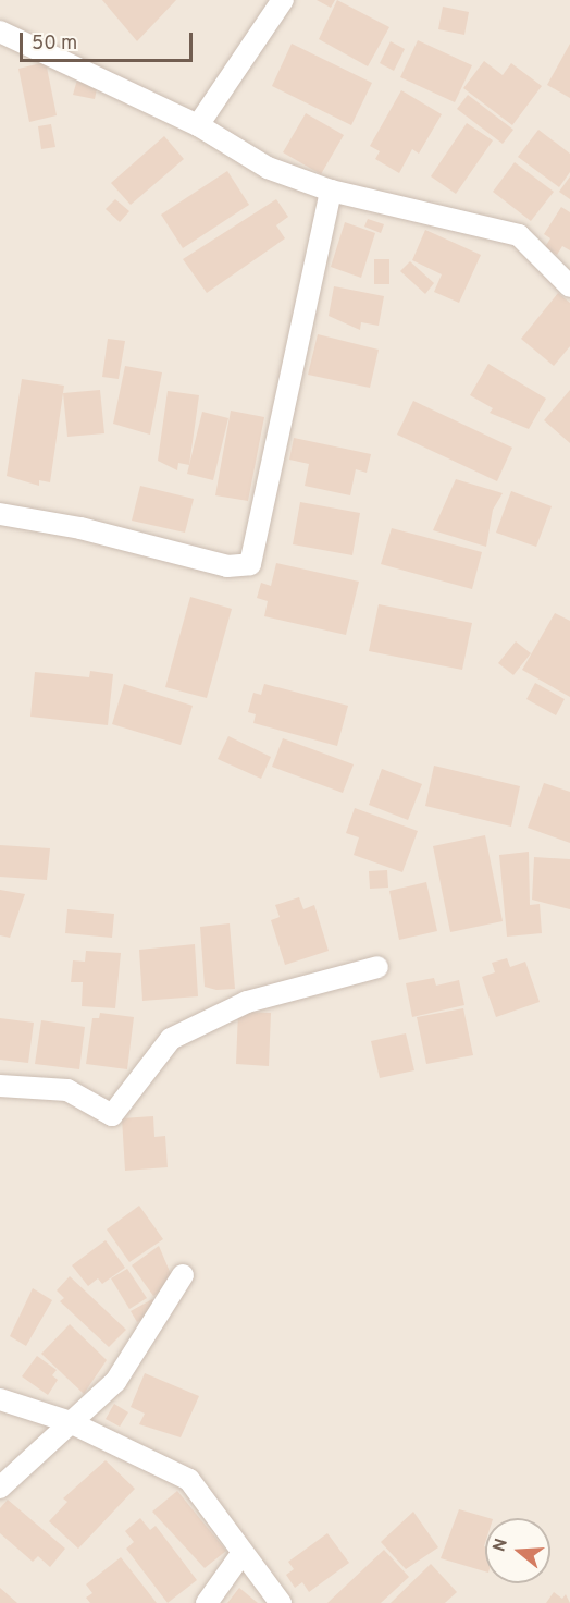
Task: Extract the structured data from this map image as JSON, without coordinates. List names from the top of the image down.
{
  "scale_bar": "50 m",
  "north": "left"
}
